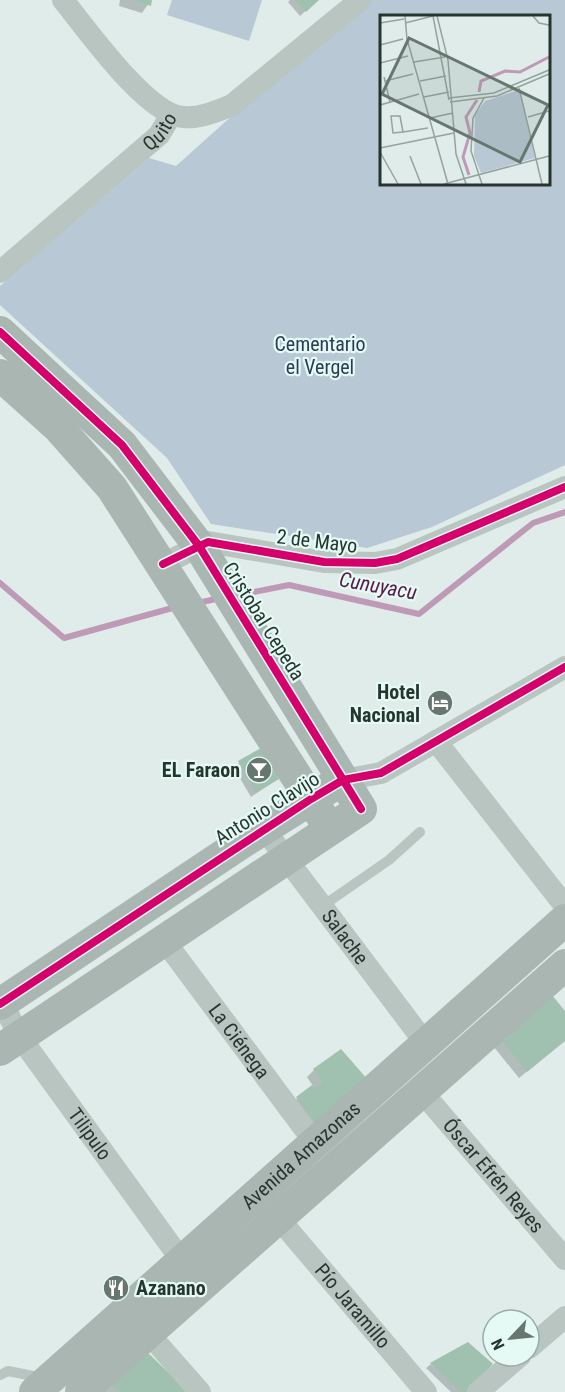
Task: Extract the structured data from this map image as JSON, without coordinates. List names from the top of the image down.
{
  "streets": {
    "street": [
      "Quito",
      "2 de Mayo",
      "Cristobal Cepeda",
      "Antonio Clavijo",
      "Salache",
      "La Ciénega",
      "Tilipulo",
      "Avenida Amazonas",
      "Óscar Efrén Reyes",
      "Pío Jaramillo"
    ]
  },
  "crossings": [
    ["2 de Mayo", "Cristobal Cepeda"],
    ["Cristobal Cepeda", "Antonio Clavijo"],
    ["Antonio Clavijo", "Salache"],
    ["Antonio Clavijo", "Tilipulo"],
    ["Salache", "Avenida Amazonas"],
    ["La Ciénega", "Avenida Amazonas"],
    ["Tilipulo", "Avenida Amazonas"],
    ["Avenida Amazonas", "Óscar Efrén Reyes"],
    ["Avenida Amazonas", "Pío Jaramillo"]
  ],
  "water": ["Cunuyacu"],
  "parks": ["Cementario el Vergel"],
  "places": {
    "hotel": ["Hotel Nacional"],
    "bar": ["EL Faraon"],
    "restaurant": ["Azanano"]
  },
  "north": "bottom left"
}
